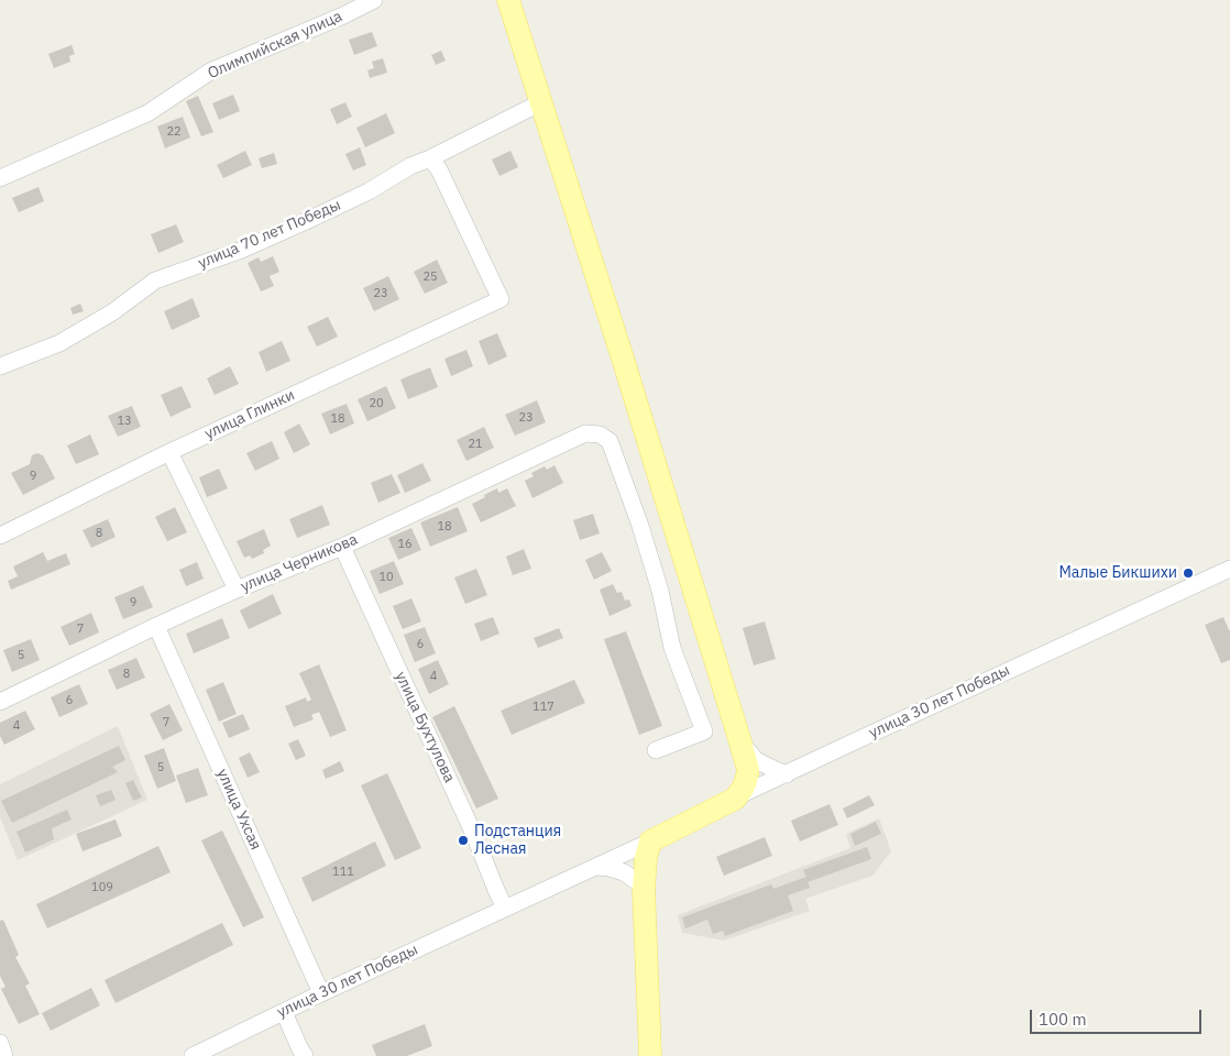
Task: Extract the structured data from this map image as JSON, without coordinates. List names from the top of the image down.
{
  "streets": {
    "main road": ["улица 30 лет Победы"],
    "street": [
      "Олимпийская улица",
      "улица 70 лет Победы",
      "улица Глинки",
      "улица Черникова",
      "улица Бухтулова",
      "улица Ухсая"
    ]
  },
  "crossings": [
    ["улица 70 лет Победы", "улица Глинки"],
    ["улица Черникова", "улица Бухтулова"],
    ["улица Черникова", "улица Ухсая"],
    ["улица 30 лет Победы", "улица Бухтулова"],
    ["улица 30 лет Победы", "улица Ухсая"]
  ],
  "places": ["Малые Бикшихи", "Подстанция Лесная"],
  "house_numbers": [
    "22",
    "25",
    "23",
    "20",
    "23",
    "18",
    "13",
    "21",
    "9",
    "18",
    "8",
    "16",
    "10",
    "9",
    "7",
    "6",
    "5",
    "8",
    "4",
    "6",
    "117",
    "7",
    "4",
    "5",
    "111",
    "109"
  ],
  "scale_bar": "100 m"
}
